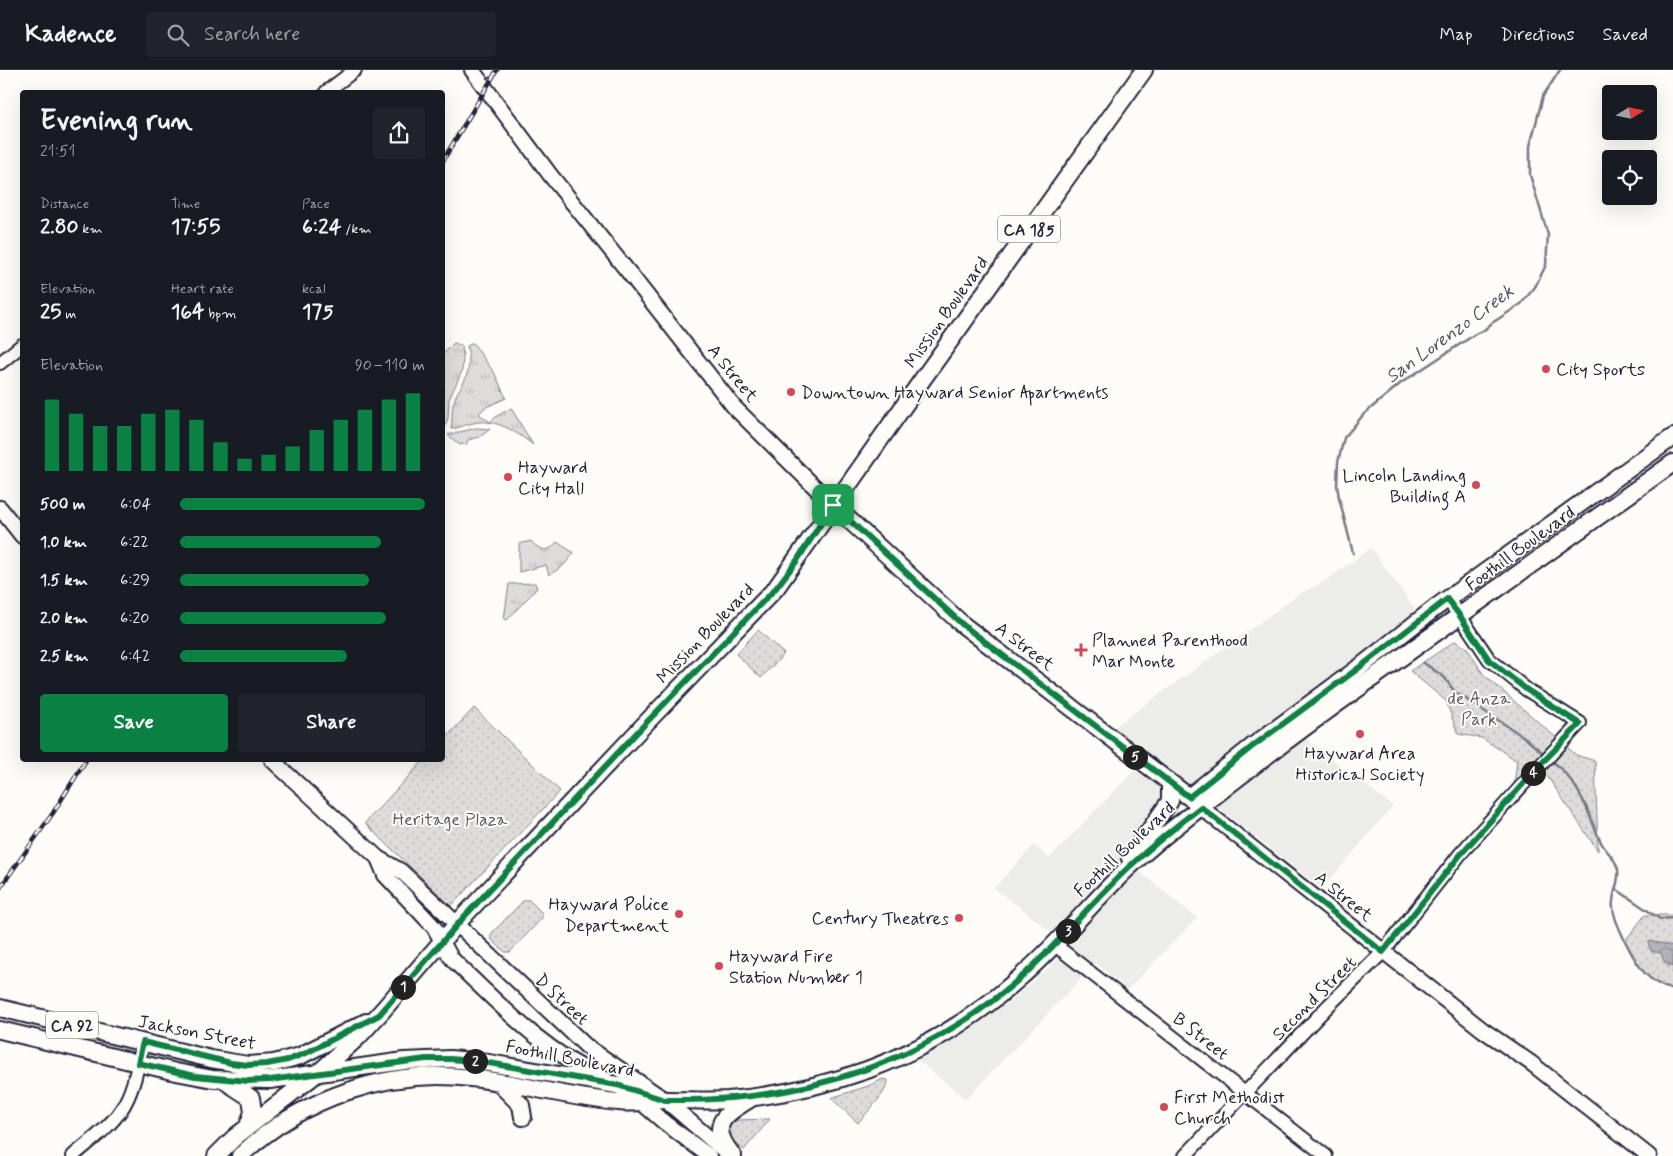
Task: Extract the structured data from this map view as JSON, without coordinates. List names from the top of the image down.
{
  "streets": {
    "main road": [
      "CA 185",
      "Mission Boulevard",
      "A Street",
      "Foothill Boulevard",
      "D Street",
      "CA 92",
      "Jackson Street"
    ],
    "street": ["Second Street", "B Street"]
  },
  "crossings": [
    ["Mission Boulevard", "A Street"],
    ["Mission Boulevard", "Foothill Boulevard"],
    ["Mission Boulevard", "D Street"],
    ["Mission Boulevard", "CA 92"],
    ["Mission Boulevard", "Jackson Street"],
    ["A Street", "Foothill Boulevard"],
    ["A Street", "Second Street"],
    ["Foothill Boulevard", "Second Street"],
    ["Foothill Boulevard", "D Street"],
    ["Foothill Boulevard", "CA 92"],
    ["Foothill Boulevard", "B Street"],
    ["Second Street", "B Street"]
  ],
  "water": ["San Lorenzo Creek"],
  "parks": ["de Anza Park", "Heritage Plaza"],
  "places": {
    "other": [
      "City Sports",
      "Downtown Hayward Senior Apartments",
      "Hayward City Hall",
      "Lincoln Landing Building A",
      "Hayward Area Historical Society",
      "Hayward Police Department",
      "Century Theatres",
      "Hayward Fire Station Number 1",
      "First Methodist Church"
    ],
    "health": ["Planned Parenthood Mar Monte"]
  },
  "north": "right",
  "page": {
    "header": "Kadence",
    "search": "Search here",
    "nav": ["Map", "Directions", "Saved"],
    "heading": ["Evening run", "21:51"],
    "stats": [
      ["Distance", "2.80 km"],
      ["Time", "17:55"],
      ["Pace", "6:24 /km"],
      ["Elevation", "25 m"],
      ["Heart rate", "164 bpm"],
      ["kcal", "175"]
    ],
    "chart": ["Elevation", "90–110 m"],
    "list": [
      {
        "name": "500 m",
        "note": "6:04"
      },
      {
        "name": "1.0 km",
        "note": "6:22"
      },
      {
        "name": "1.5 km",
        "note": "6:29"
      },
      {
        "name": "2.0 km",
        "note": "6:20"
      },
      {
        "name": "2.5 km",
        "note": "6:42"
      }
    ],
    "buttons": ["Save", "Share"],
    "pins": [
      "5",
      "4",
      "3",
      "1",
      "2"
    ]
  }
}
